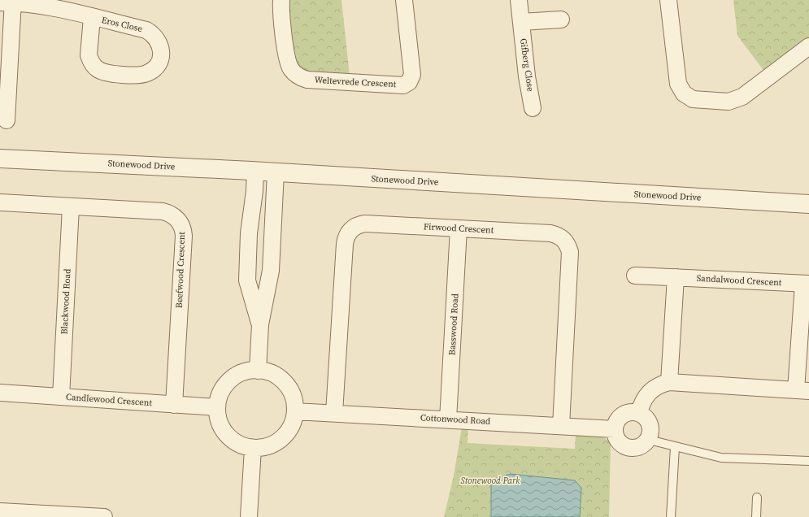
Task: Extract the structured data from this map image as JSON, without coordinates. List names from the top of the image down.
{
  "streets": {
    "street": [
      "Eros Close",
      "Gifberg Close",
      "Weltevrede Crescent",
      "Stonewood Drive",
      "Firwood Crescent",
      "Beefwood Crescent",
      "Sandalwood Crescent",
      "Blackwood Road",
      "Basswood Road",
      "Candlewood Crescent",
      "Cottonwood Road"
    ]
  },
  "crossings": [
    ["Firwood Crescent", "Basswood Road"],
    ["Firwood Crescent", "Cottonwood Road"],
    ["Beefwood Crescent", "Blackwood Road"],
    ["Beefwood Crescent", "Candlewood Crescent"],
    ["Sandalwood Crescent", "Cottonwood Road"],
    ["Blackwood Road", "Candlewood Crescent"],
    ["Basswood Road", "Cottonwood Road"],
    ["Candlewood Crescent", "Cottonwood Road"]
  ],
  "parks": ["Stonewood Park"]
}
